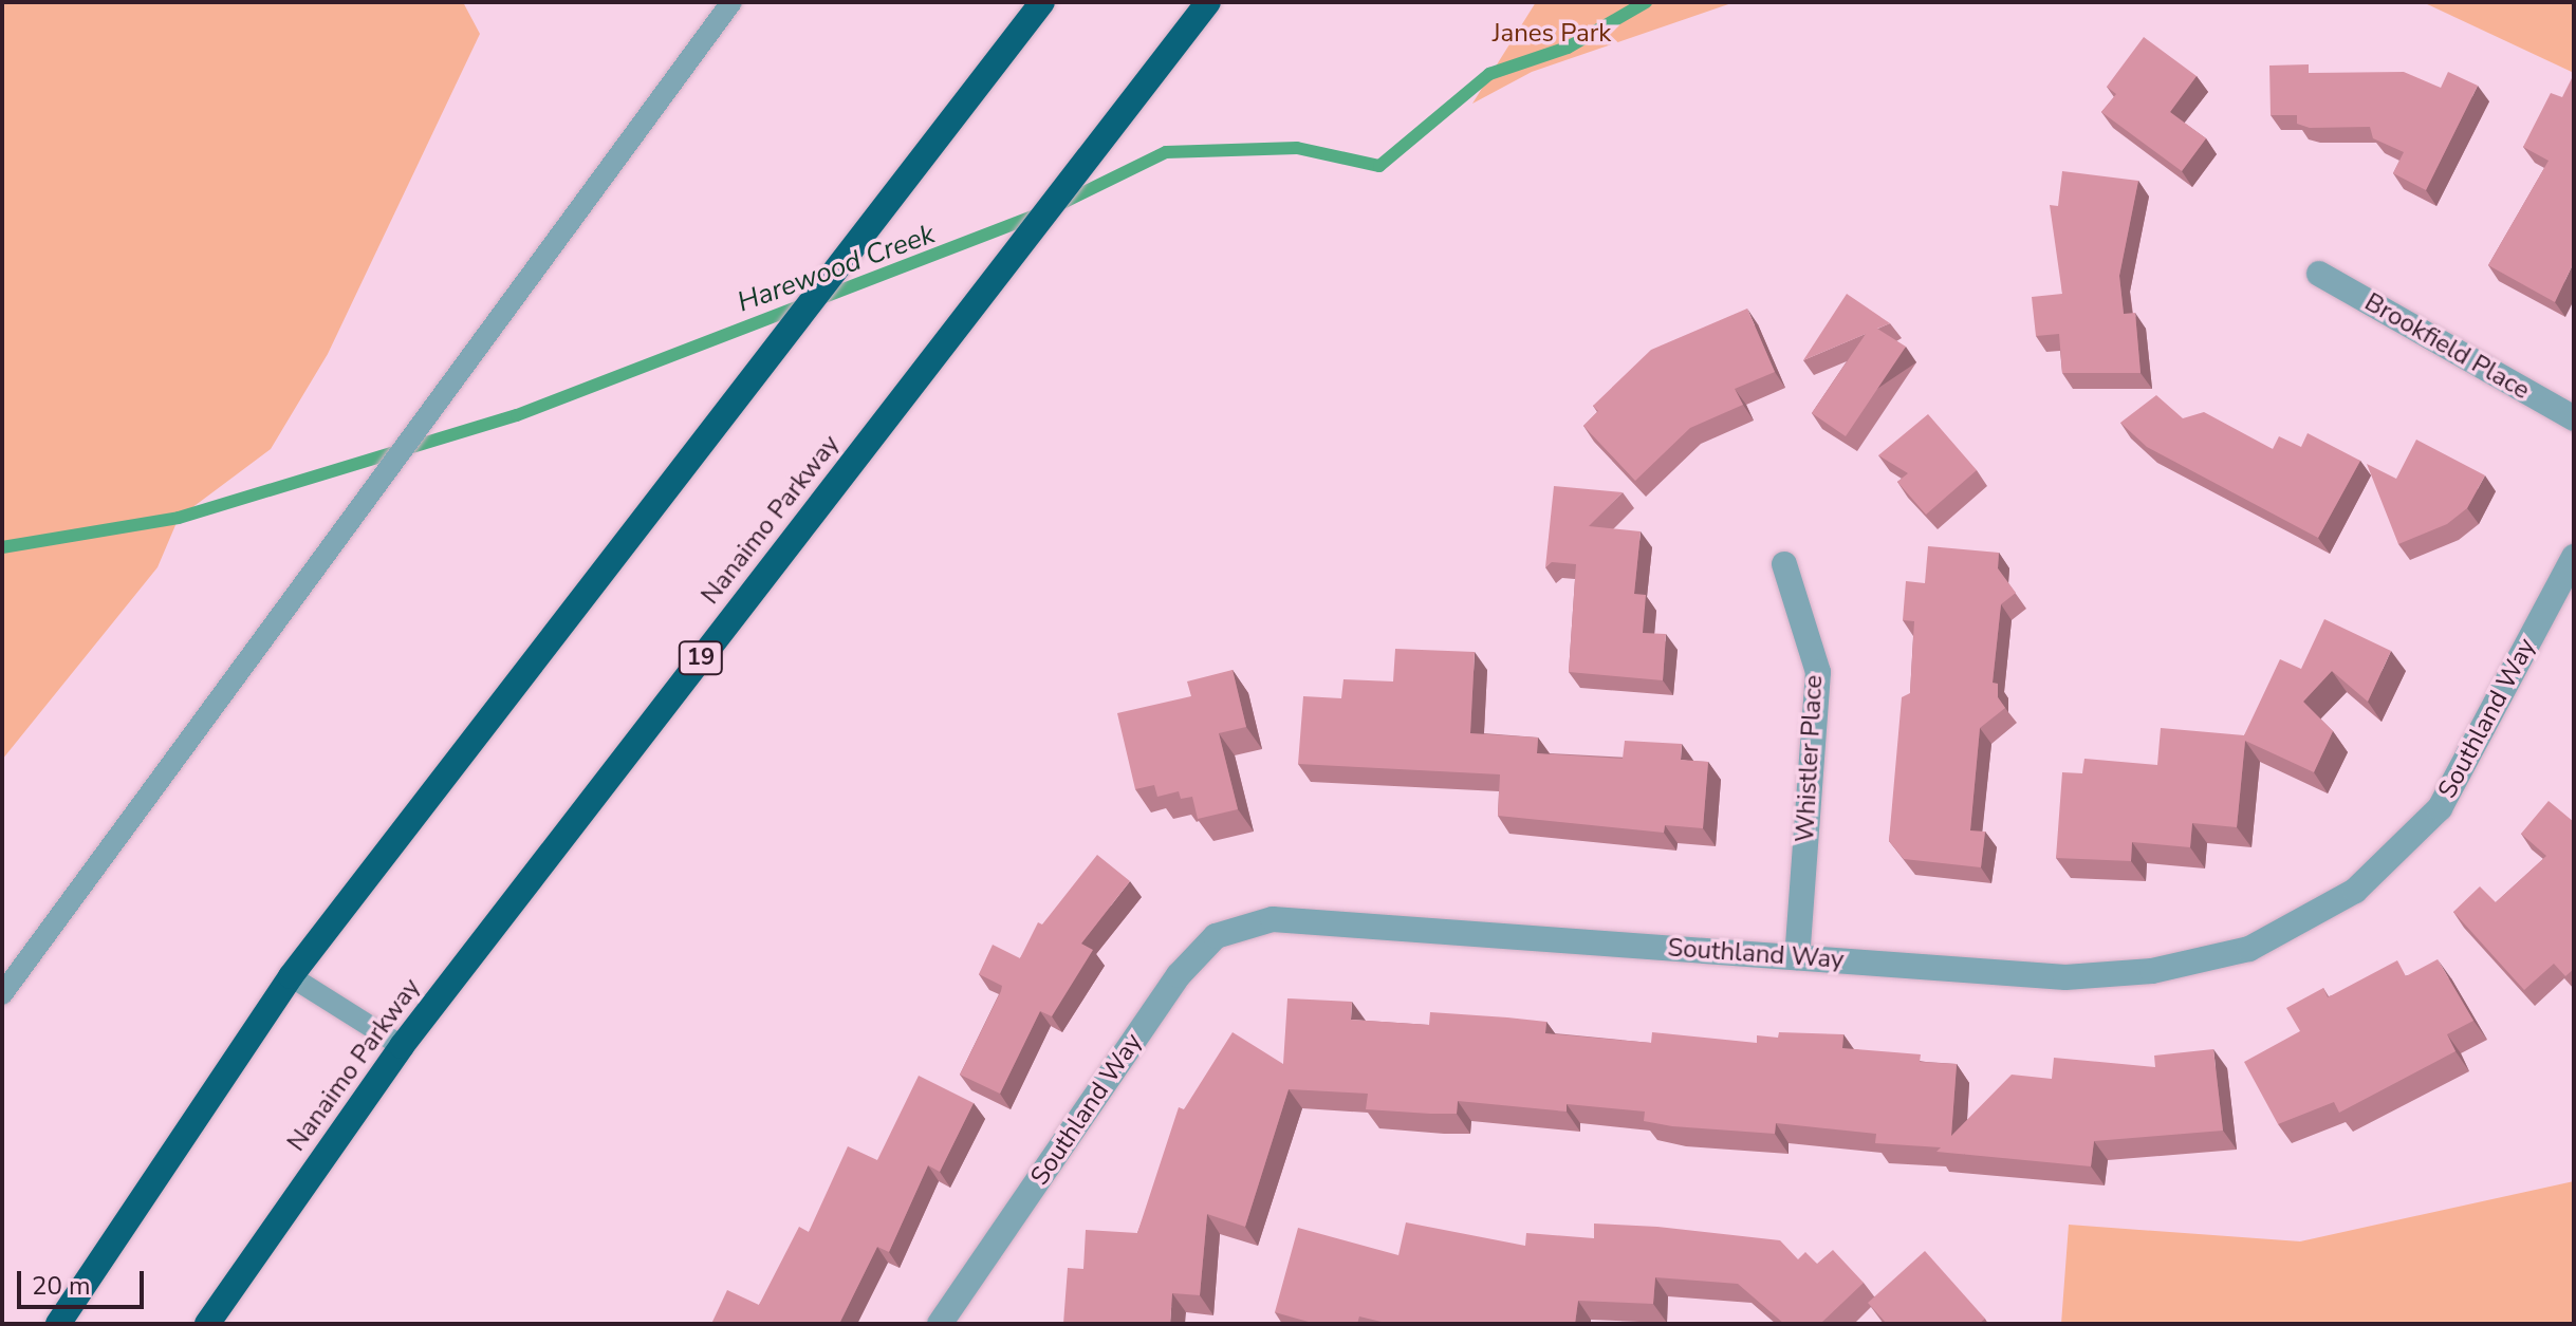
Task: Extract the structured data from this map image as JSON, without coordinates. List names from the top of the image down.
{
  "streets": {
    "highway": ["Nanaimo Parkway", "19"],
    "street": ["Brookfield Place", "Southland Way", "Whistler Place"]
  },
  "crossings": [
    ["Southland Way", "Whistler Place"]
  ],
  "water": ["Harewood Creek"],
  "parks": ["Janes Park"],
  "scale_bar": "20 m"
}
